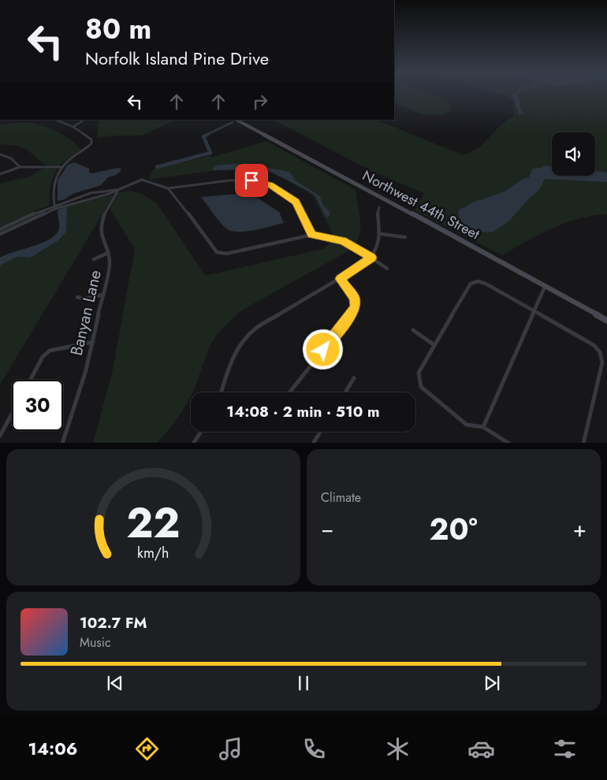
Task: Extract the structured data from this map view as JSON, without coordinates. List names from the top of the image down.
{
  "streets": {
    "street": ["Northwest 44th Street", "Banyan Lane"]
  },
  "page": {
    "turn": ["80 m", "Norfolk Island Pine Drive"],
    "limit": "30",
    "trip": "14:08 · 2 min · 510 m",
    "tile": "Climate",
    "heat": ["−", "20°", "+"],
    "song": ["102.7 FM", "Music"],
    "tabs": "14:06",
    "gauge": ["22", "km/h"]
  }
}
